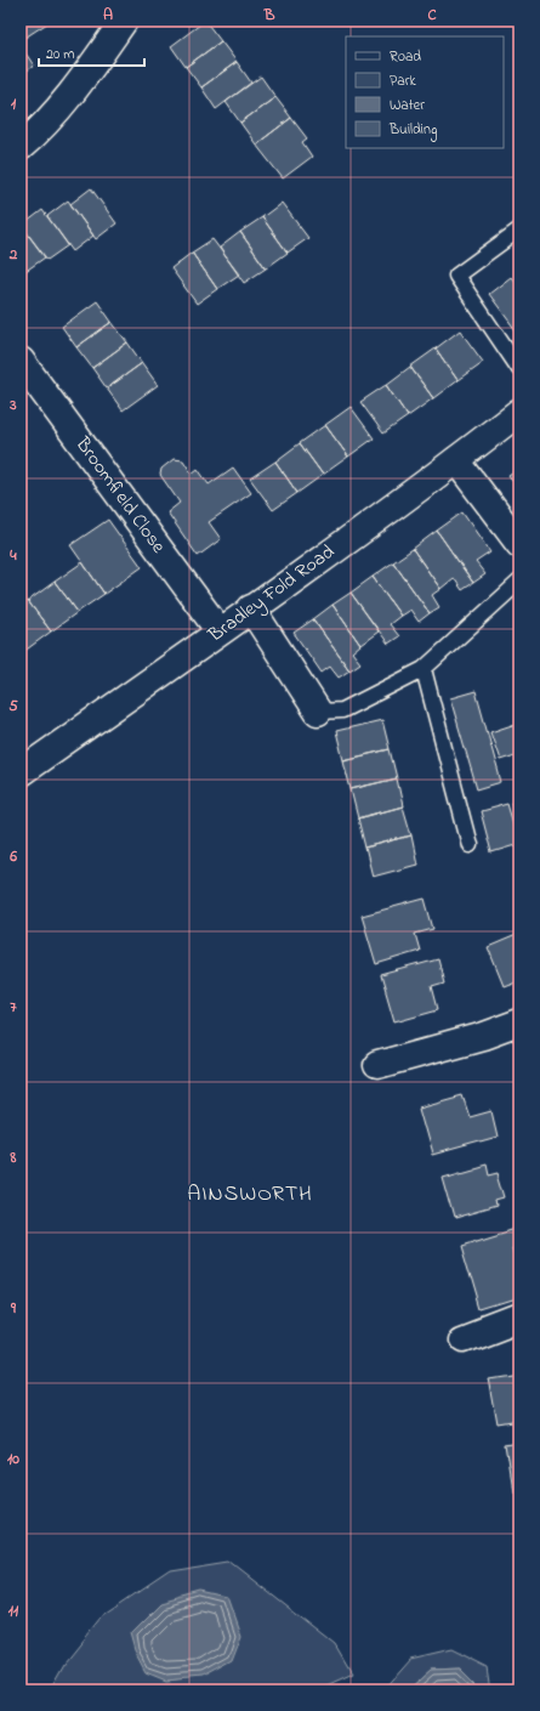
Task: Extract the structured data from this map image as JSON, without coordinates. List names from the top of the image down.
{
  "streets": {
    "street": ["Broomfield Close", "Bradley Fold Road"]
  },
  "crossings": [
    ["Broomfield Close", "Bradley Fold Road"]
  ],
  "districts": ["AINSWORTH"],
  "legend": [
    "Road",
    "Park",
    "Water",
    "Building"
  ],
  "scale_bar": "20 m",
  "grid": {
    "columns": ["A", "B", "C"],
    "rows": [
      "1",
      "2",
      "3",
      "4",
      "5",
      "6",
      "7",
      "8",
      "9",
      "10",
      "11"
    ]
  }
}
